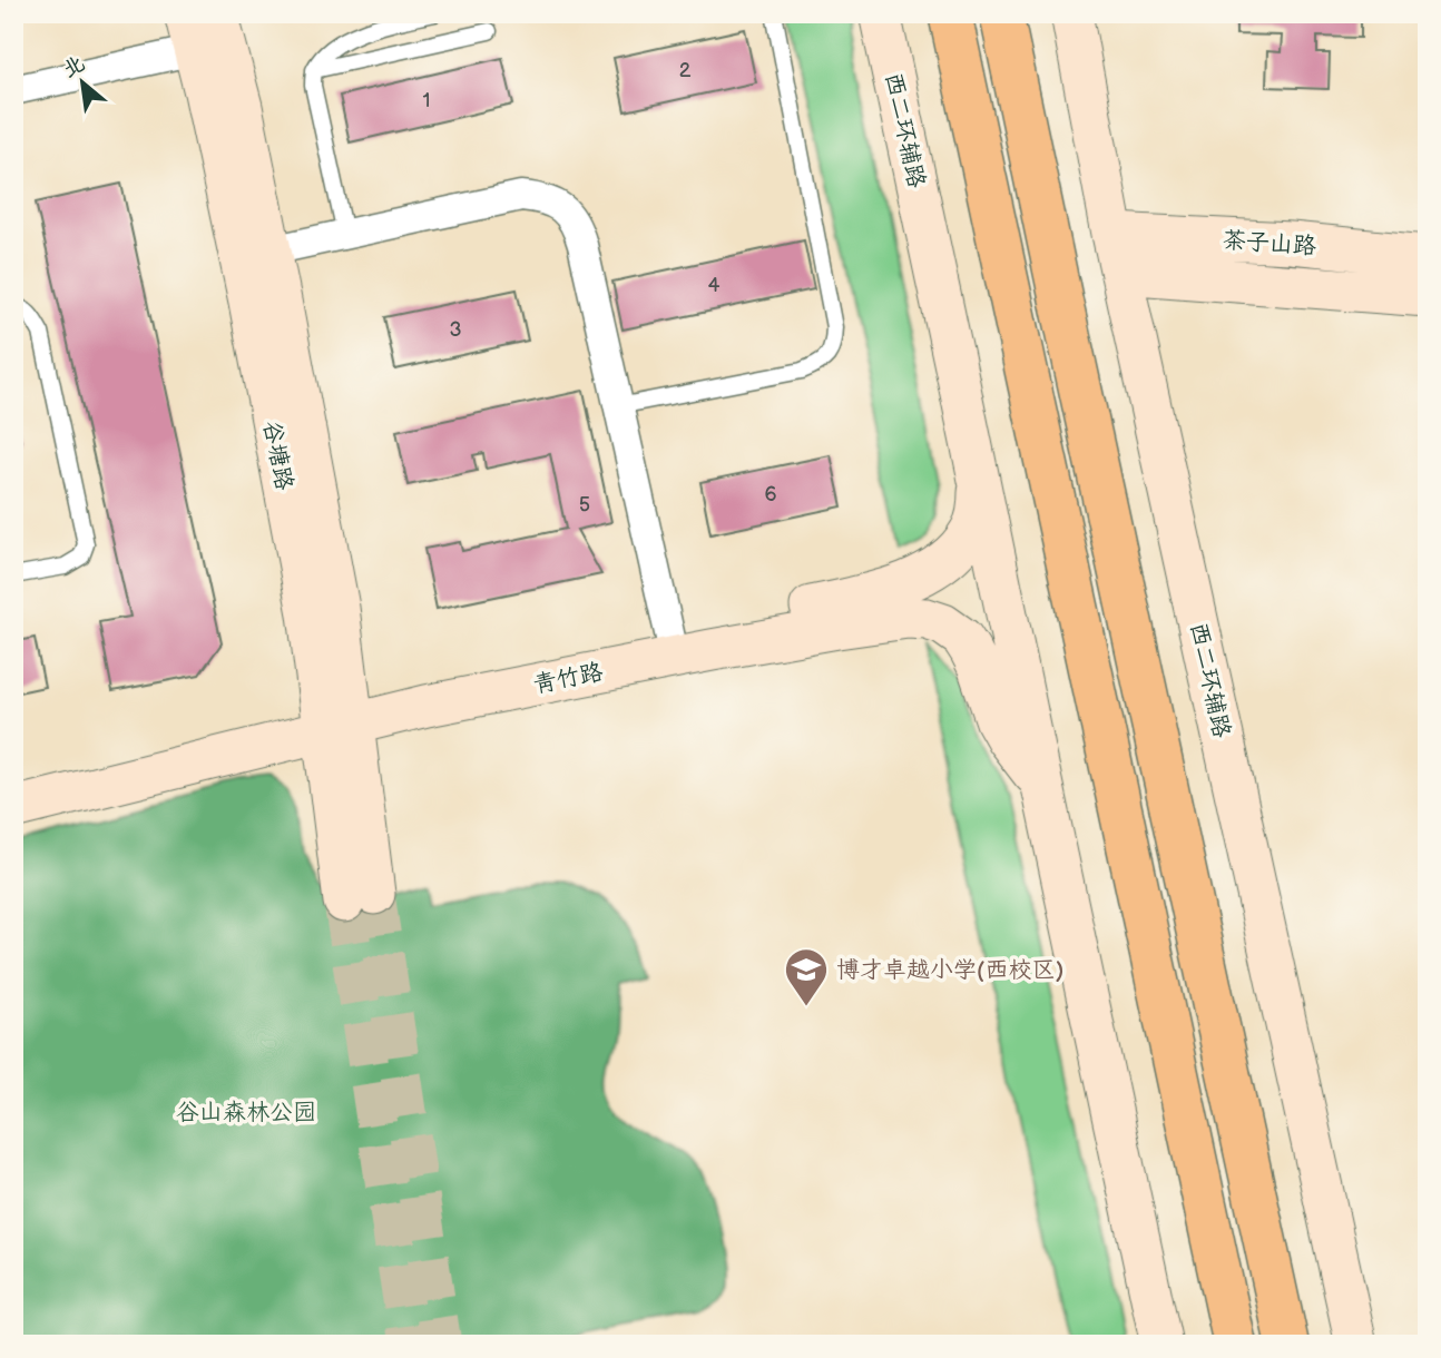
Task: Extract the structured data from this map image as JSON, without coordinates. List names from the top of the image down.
{
  "streets": {
    "street": [
      "西二环辅路",
      "茶子山路",
      "谷塘路",
      "青竹路"
    ]
  },
  "crossings": [
    ["西二环辅路", "茶子山路"],
    ["西二环辅路", "青竹路"],
    ["谷塘路", "青竹路"]
  ],
  "parks": ["谷山森林公园"],
  "places": {
    "school or university": ["博才卓越小学(西校区)"]
  },
  "house_numbers": [
    "2",
    "1",
    "4",
    "3",
    "6",
    "5"
  ],
  "north": "top left"
}
